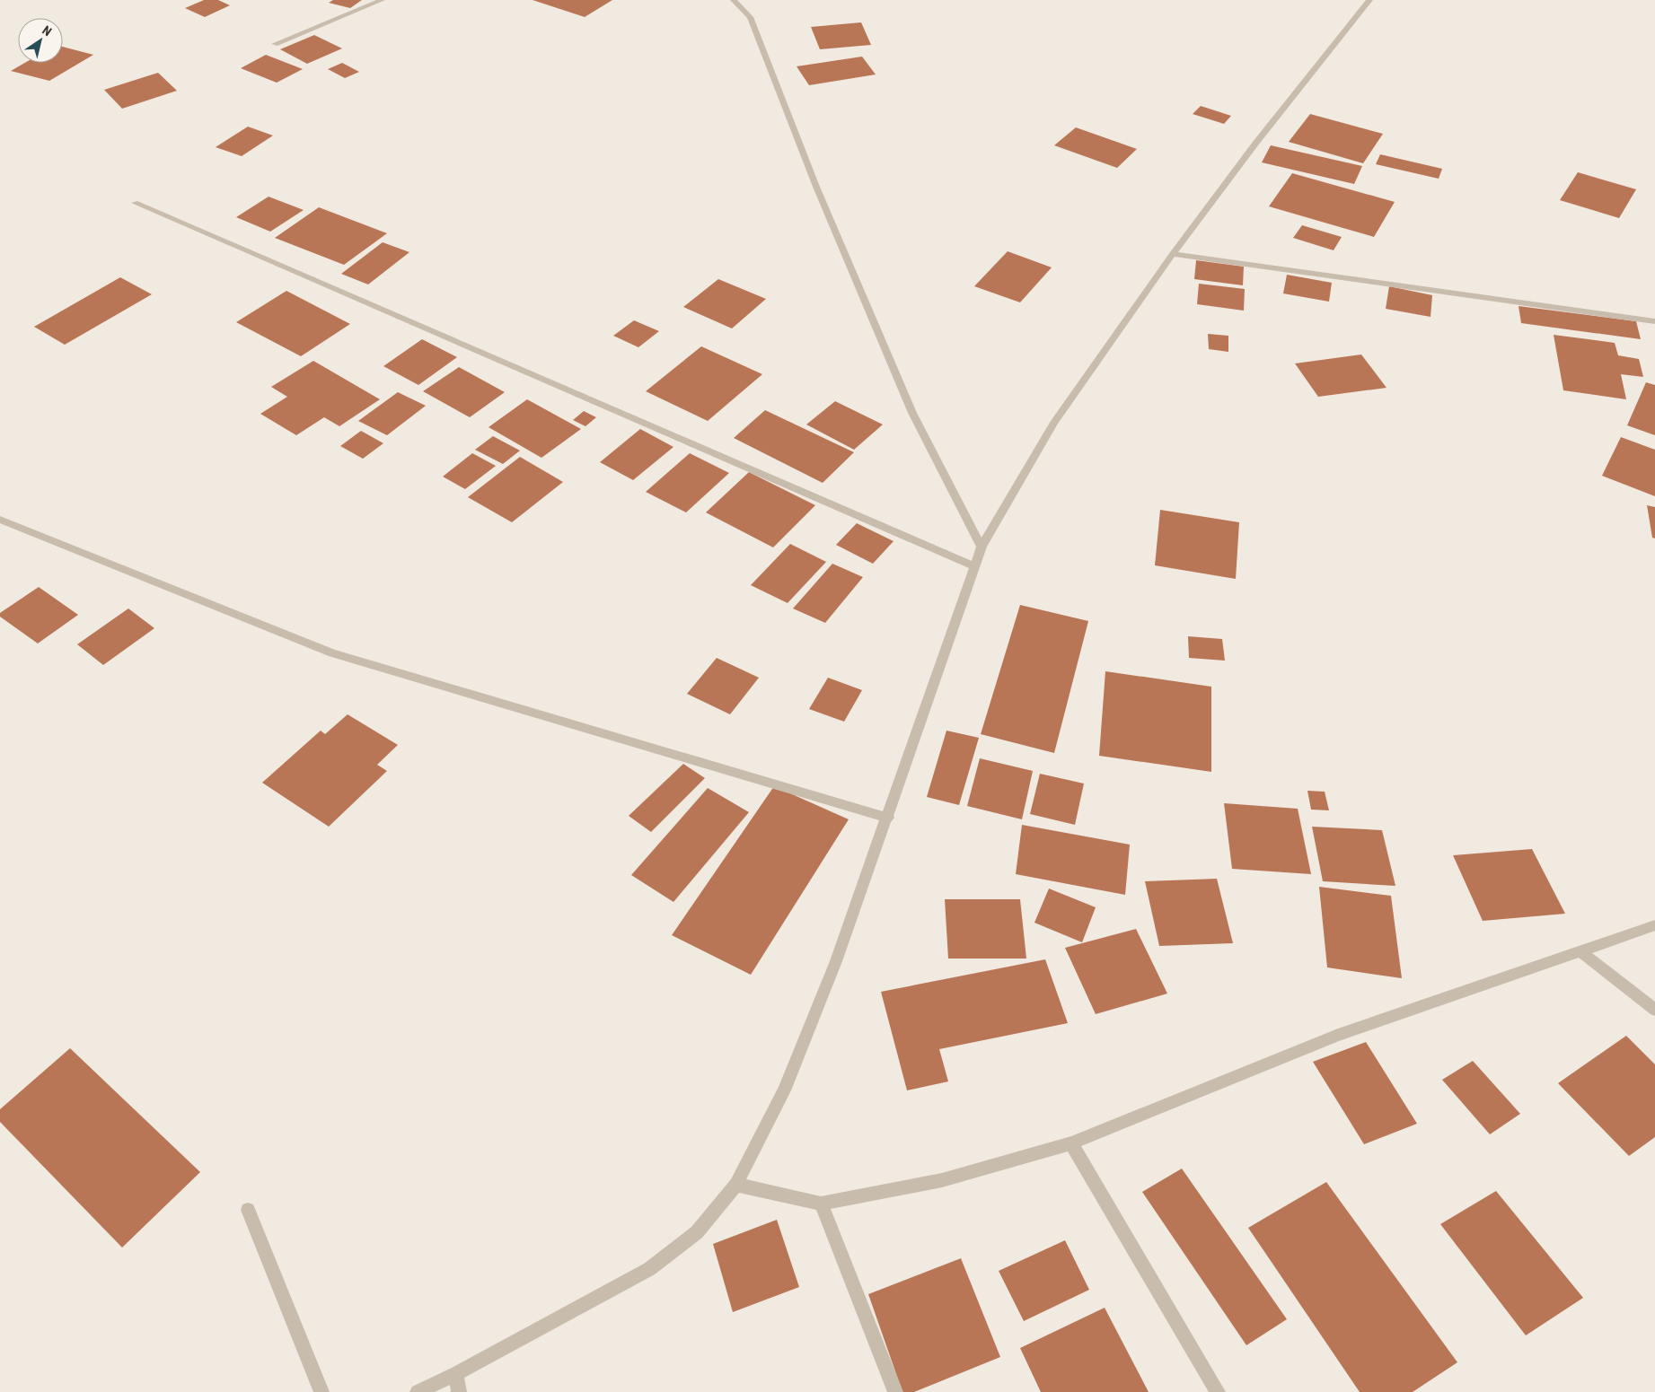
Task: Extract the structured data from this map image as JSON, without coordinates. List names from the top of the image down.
{
  "north": "top right"
}
